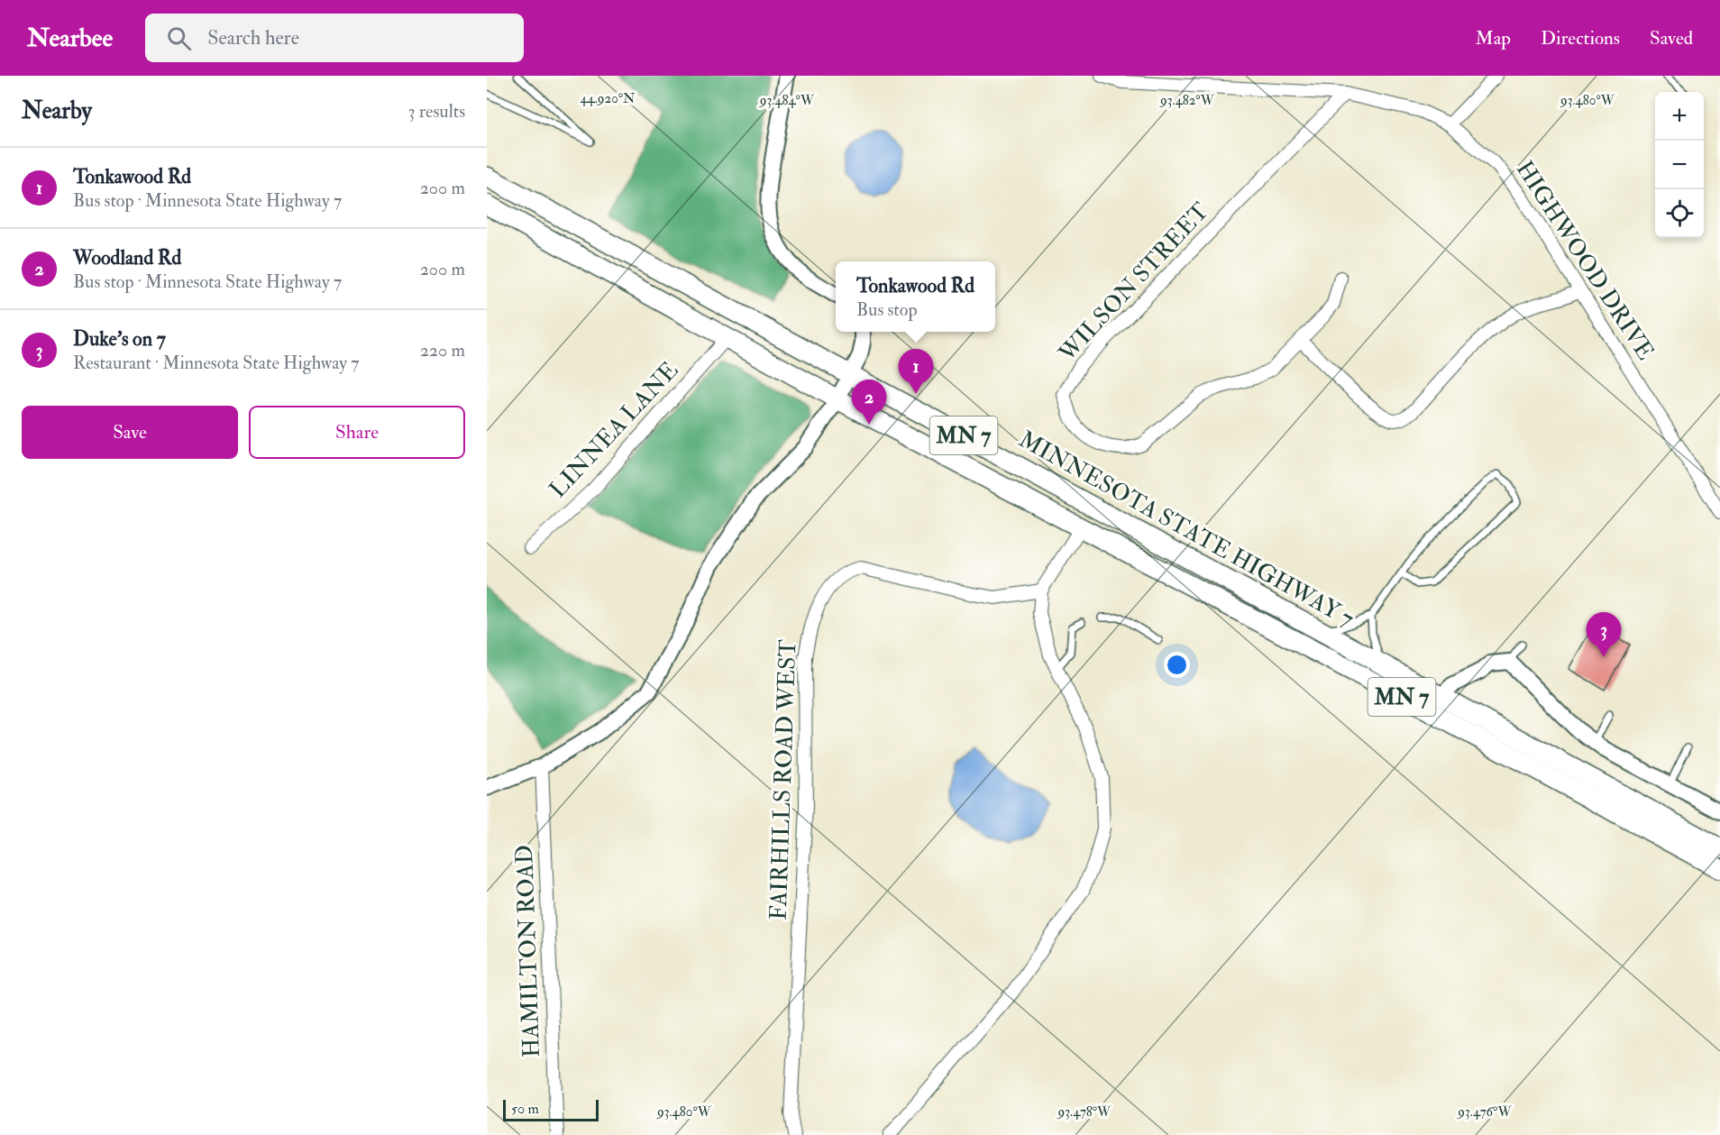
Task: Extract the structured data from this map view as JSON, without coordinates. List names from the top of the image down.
{
  "streets": {
    "main road": ["MN 7", "MINNESOTA STATE HIGHWAY 7"],
    "street": [
      "HIGHWOOD DRIVE",
      "WILSON STREET",
      "LINNEA LANE",
      "FAIRHILLS ROAD WEST",
      "HAMILTON ROAD"
    ]
  },
  "crossings": [
    ["HIGHWOOD DRIVE", "WILSON STREET"],
    ["LINNEA LANE", "MINNESOTA STATE HIGHWAY 7"]
  ],
  "scale_bar": "50 m",
  "page": {
    "header": "Nearbee",
    "search": "Search here",
    "nav": ["Map", "Directions", "Saved"],
    "heading": ["Nearby", "3 results"],
    "map_buttons": ["+", "−"],
    "list": [
      {
        "mark": "1",
        "name": "Tonkawood Rd",
        "note": "Bus stop · Minnesota State Highway 7",
        "value": "200 m"
      },
      {
        "mark": "2",
        "name": "Woodland Rd",
        "note": "Bus stop · Minnesota State Highway 7",
        "value": "200 m"
      },
      {
        "mark": "3",
        "name": "Duke's on 7",
        "note": "Restaurant · Minnesota State Highway 7",
        "value": "220 m"
      }
    ],
    "popup": ["Tonkawood Rd", "Bus stop"],
    "pins": ["1", "2", "3"],
    "buttons": ["Save", "Share"],
    "scale": "50 m"
  },
  "coordinates": [
    "44.920°N",
    "93.484°W",
    "93.482°W",
    "93.480°W",
    "93.478°W",
    "93.476°W"
  ]
}
